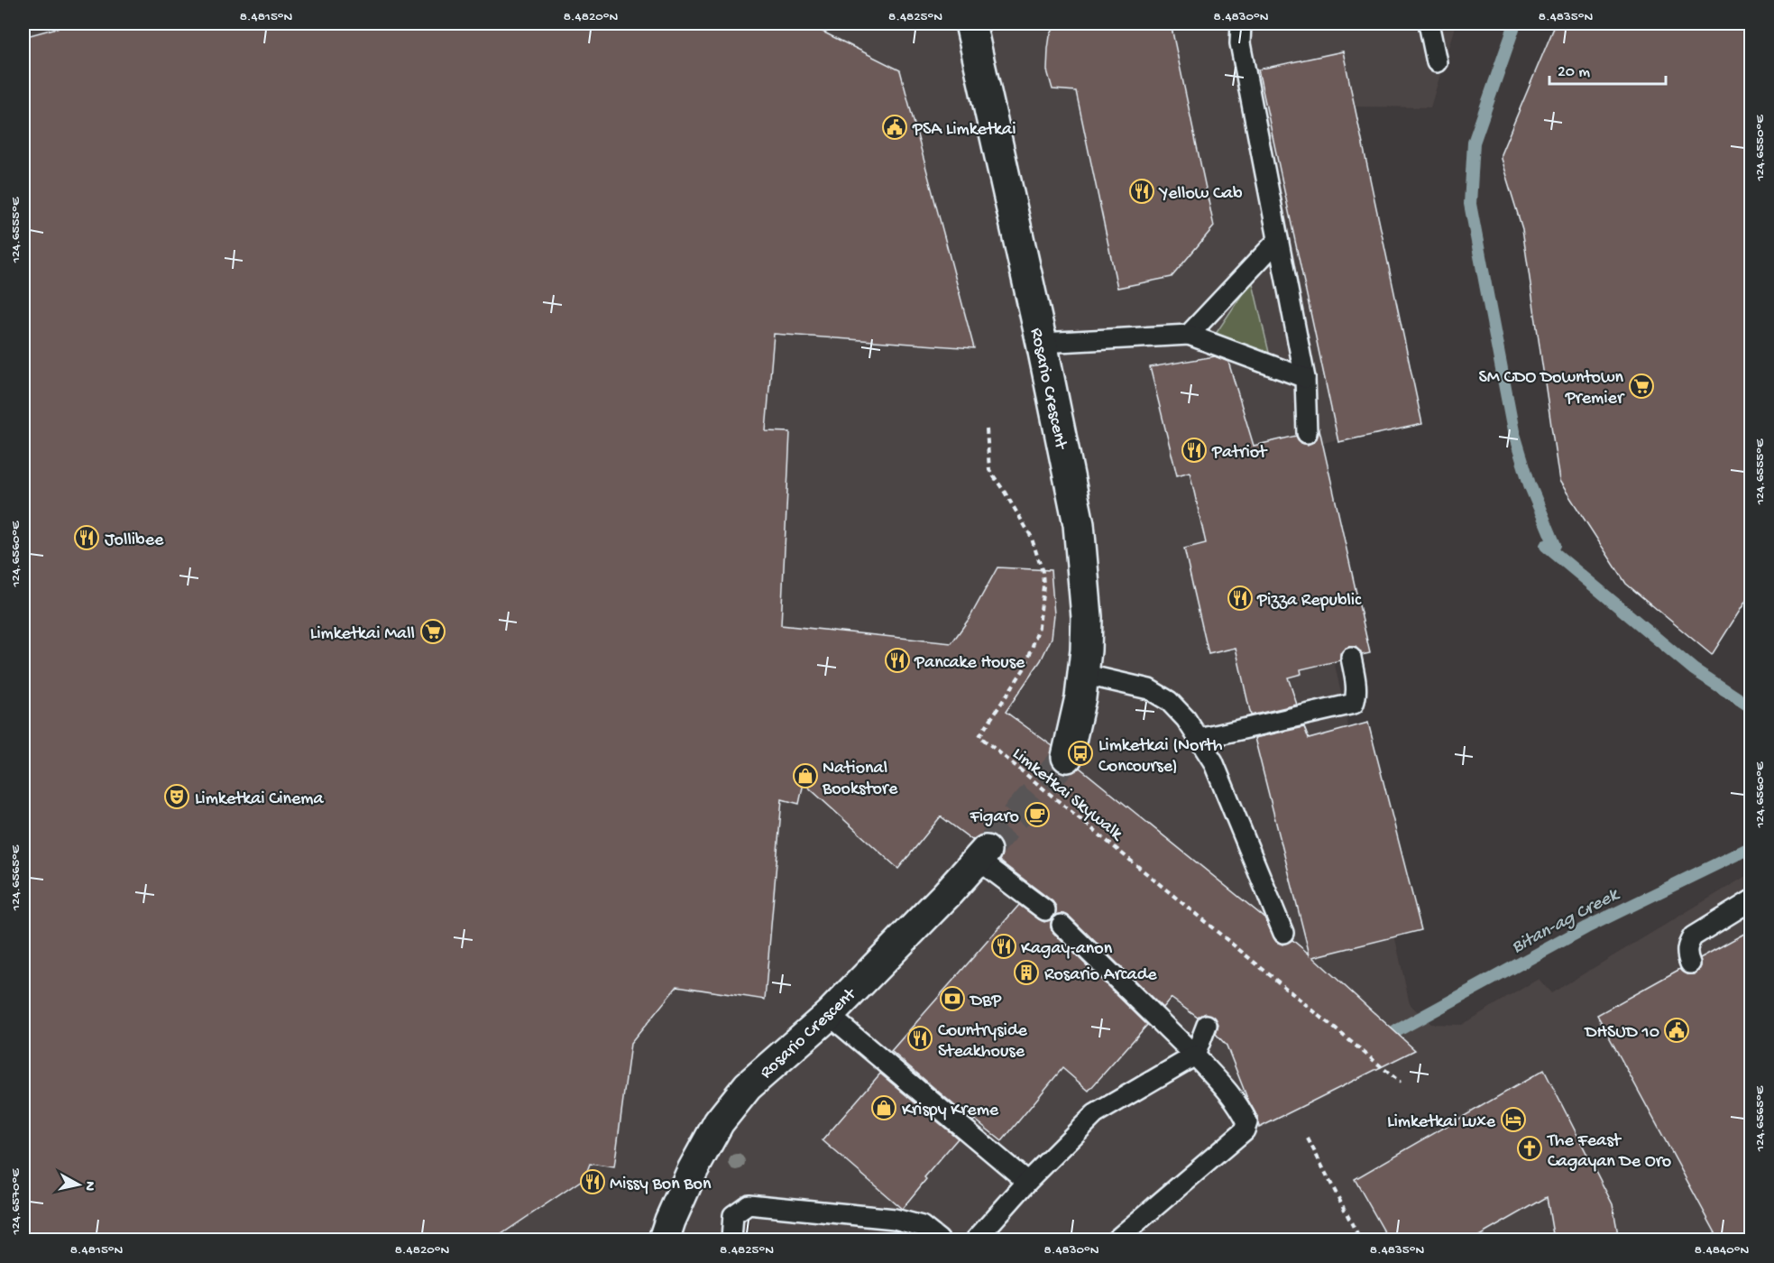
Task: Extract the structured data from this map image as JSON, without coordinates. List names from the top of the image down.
{
  "streets": {
    "street": ["Rosario Crescent"],
    "path": ["Limketkai Skywalk"]
  },
  "water": ["Bitan-ag Creek"],
  "places": {
    "public building": ["PSA Limketkai", "DHSUD 10"],
    "restaurant": [
      "Yellow Cab",
      "Patriot",
      "Jollibee",
      "Pizza Republic",
      "Pancake House",
      "Kagay-anon",
      "Countryside Steakhouse",
      "Missy Bon Bon"
    ],
    "supermarket": ["SM CDO Downtown Premier", "Limketkai Mall"],
    "bus stop": ["Limketkai (North Concourse)"],
    "shop": ["National Bookstore", "Krispy Kreme"],
    "theatre": ["Limketkai Cinema"],
    "cafe": ["Figaro"],
    "building": ["Rosario Arcade"],
    "bank": ["DBP"],
    "hotel": ["Limketkai Luxe"],
    "church": ["The Feast Cagayan De Oro"]
  },
  "scale_bar": "20 m",
  "north": "right",
  "coordinates": [
    "8.4815°N",
    "8.4820°N",
    "8.4825°N",
    "8.4830°N",
    "8.4835°N",
    "124.6550°E",
    "124.6555°E",
    "124.6560°E",
    "124.6565°E",
    "124.6570°E",
    "8.4840°N"
  ]
}
